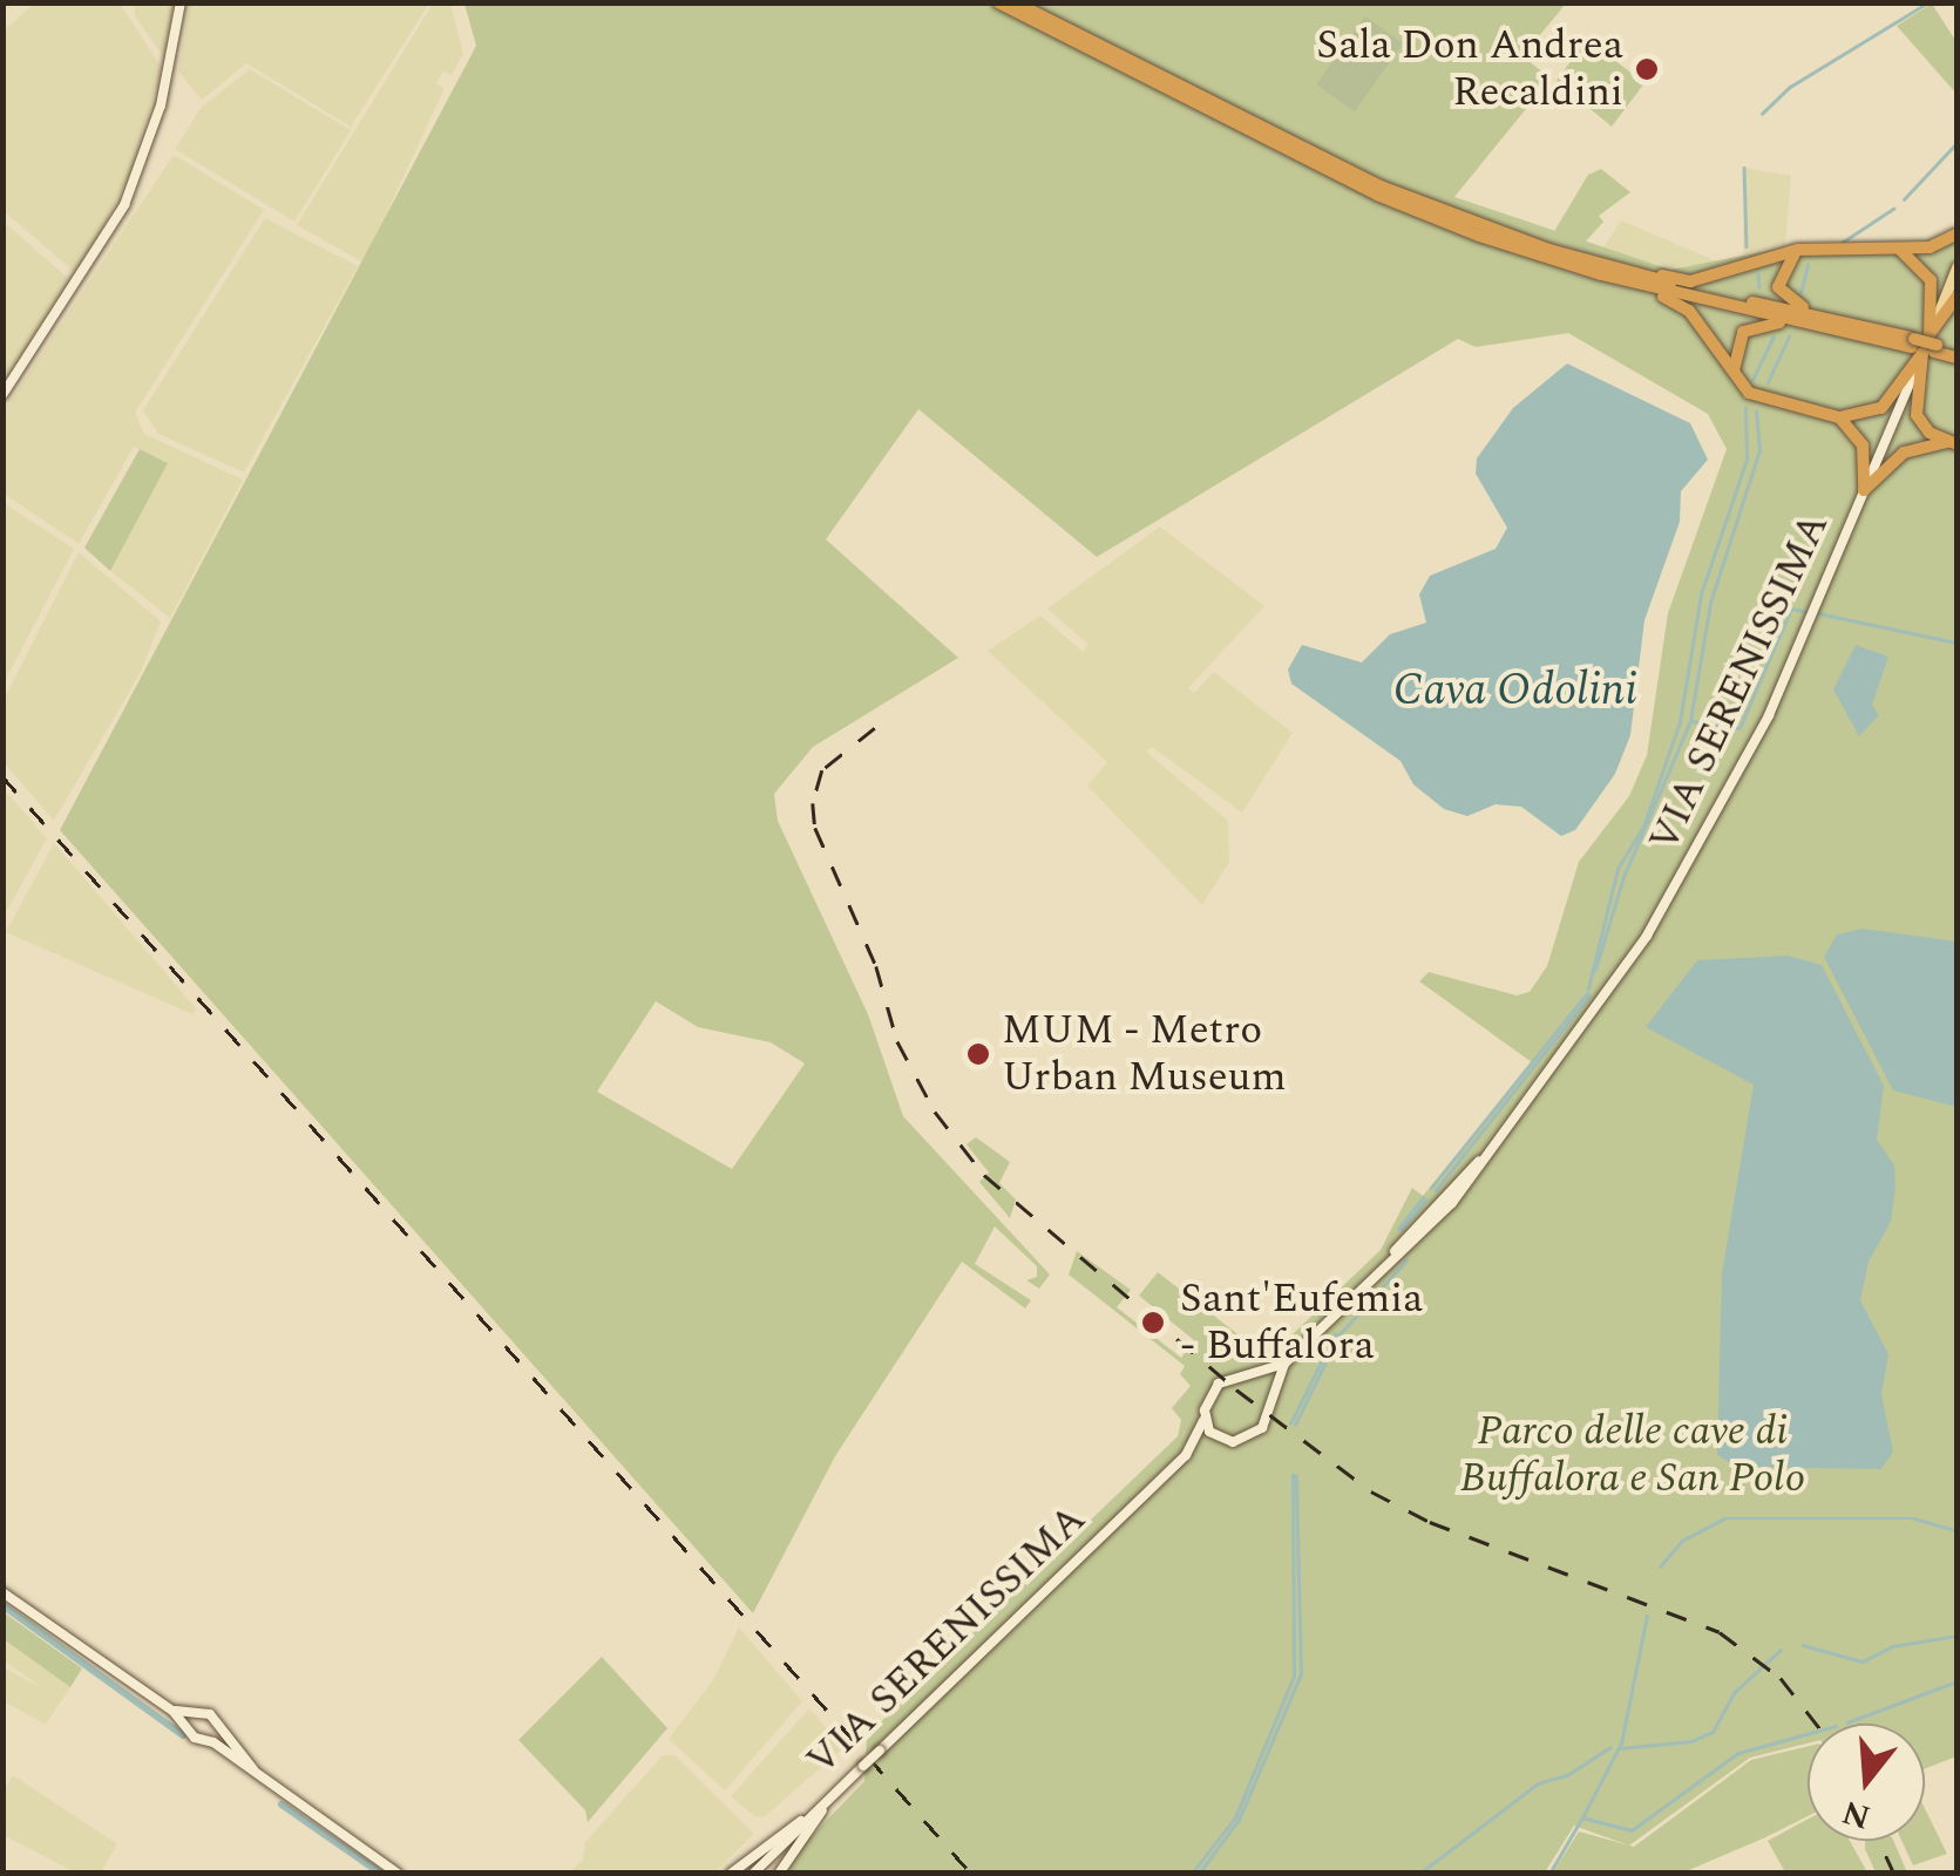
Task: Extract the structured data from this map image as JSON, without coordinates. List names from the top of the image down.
{
  "streets": {
    "main road": ["VIA SERENISSIMA"]
  },
  "water": ["Cava Odolini"],
  "parks": ["Parco delle cave di Buffalora e San Polo"],
  "places": ["Sala Don Andrea Recaldini", "MUM - Metro Urban Museum", "Sant'Eufemia - Buffalora"],
  "north": "bottom"
}
